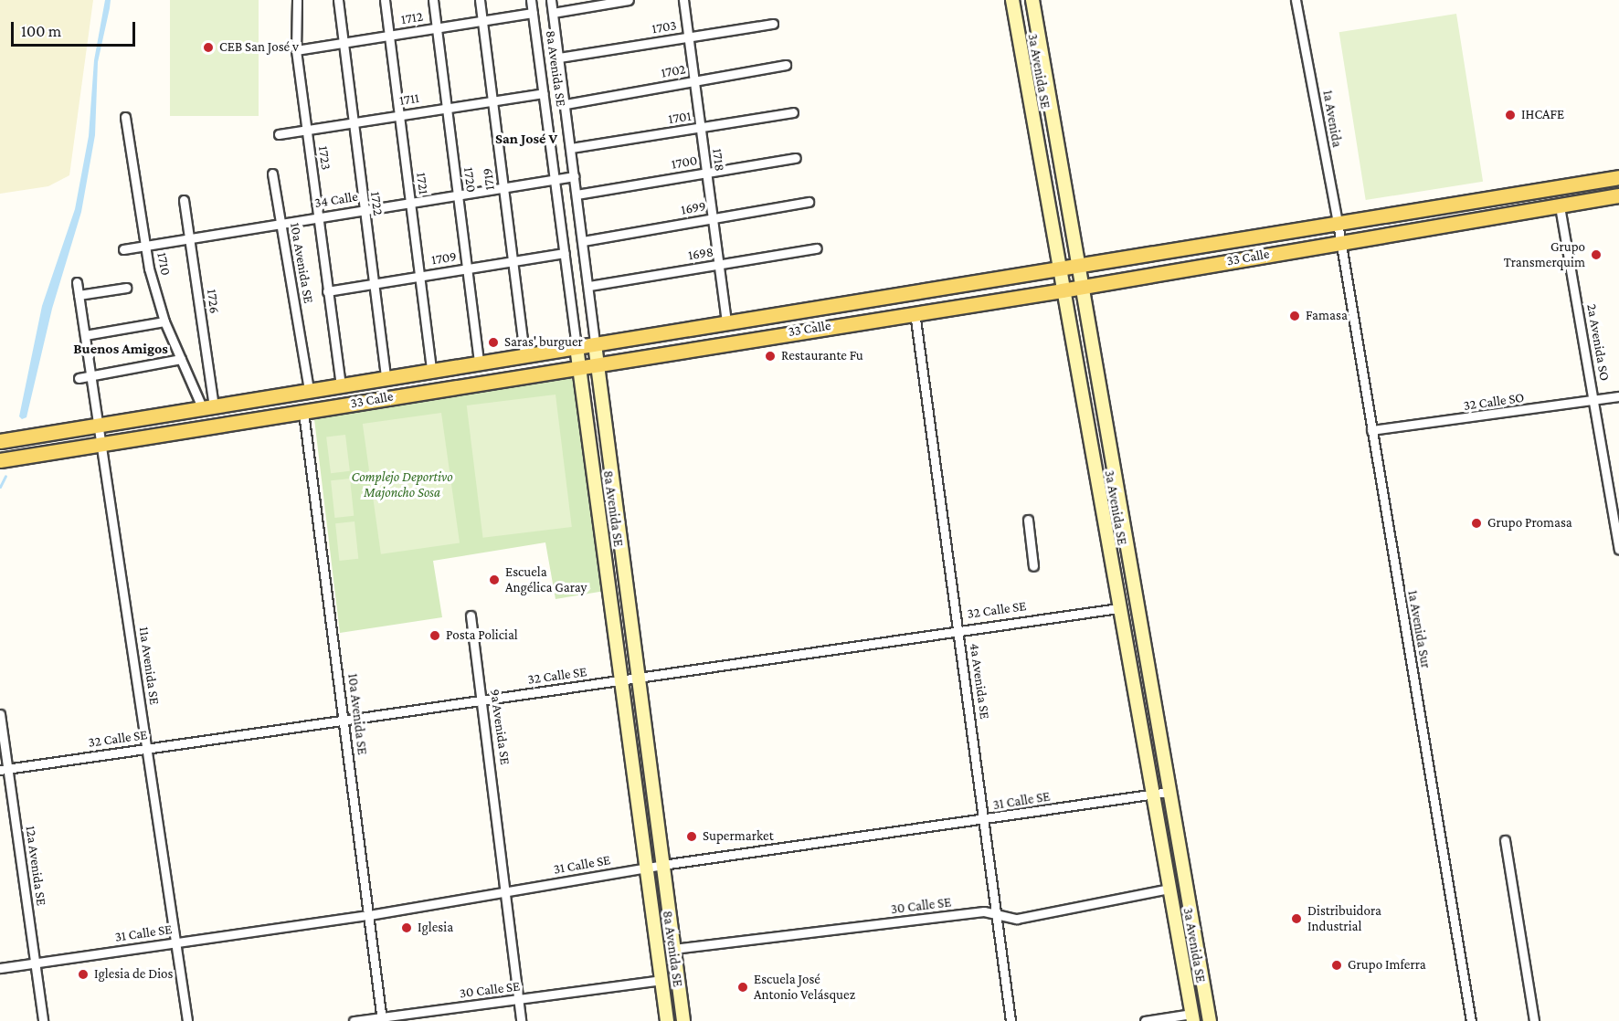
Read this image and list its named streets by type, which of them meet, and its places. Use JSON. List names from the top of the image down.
{
  "streets": {
    "main road": ["33 Calle"],
    "street": [
      "1712",
      "1703",
      "8a Avenida SE",
      "1702",
      "3a Avenida SE",
      "1711",
      "1701",
      "1a Avenida",
      "1723",
      "1718",
      "1700",
      "1719",
      "1720",
      "1721",
      "34 Calle",
      "1722",
      "1699",
      "1698",
      "1709",
      "10a Avenida SE",
      "1710",
      "1726",
      "2a Avenida SO",
      "32 Calle SO",
      "32 Calle SE",
      "1a Avenida Sur",
      "11a Avenida SE",
      "4a Avenida SE",
      "9a Avenida SE",
      "31 Calle SE",
      "12a Avenida SE",
      "30 Calle SE"
    ]
  },
  "crossings": [
    ["1712", "8a Avenida SE"],
    ["1712", "1723"],
    ["1712", "1719"],
    ["1712", "1720"],
    ["1712", "1721"],
    ["1712", "1722"],
    ["1703", "8a Avenida SE"],
    ["1703", "1718"],
    ["8a Avenida SE", "1702"],
    ["8a Avenida SE", "1711"],
    ["8a Avenida SE", "1701"],
    ["8a Avenida SE", "1700"],
    ["8a Avenida SE", "34 Calle"],
    ["8a Avenida SE", "1699"],
    ["8a Avenida SE", "1698"],
    ["8a Avenida SE", "33 Calle"],
    ["8a Avenida SE", "1709"],
    ["8a Avenida SE", "32 Calle SE"],
    ["8a Avenida SE", "31 Calle SE"],
    ["8a Avenida SE", "30 Calle SE"],
    ["1702", "1718"],
    ["3a Avenida SE", "33 Calle"],
    ["3a Avenida SE", "32 Calle SE"],
    ["3a Avenida SE", "31 Calle SE"],
    ["3a Avenida SE", "30 Calle SE"],
    ["1711", "1723"],
    ["1711", "1719"],
    ["1711", "1720"],
    ["1711", "1721"],
    ["1711", "1722"],
    ["1701", "1718"],
    ["1a Avenida", "33 Calle"],
    ["1a Avenida", "1a Avenida Sur"],
    ["1723", "34 Calle"],
    ["1723", "33 Calle"],
    ["1723", "1709"],
    ["1718", "1700"],
    ["1718", "1699"],
    ["1718", "1698"],
    ["1718", "33 Calle"],
    ["1719", "34 Calle"],
    ["1719", "33 Calle"],
    ["1719", "1709"],
    ["1720", "34 Calle"],
    ["1720", "33 Calle"],
    ["1720", "1709"],
    ["1721", "34 Calle"],
    ["1721", "33 Calle"],
    ["1721", "1709"],
    ["34 Calle", "1722"],
    ["34 Calle", "10a Avenida SE"],
    ["34 Calle", "1710"],
    ["34 Calle", "1726"],
    ["1722", "33 Calle"],
    ["1722", "1709"],
    ["33 Calle", "10a Avenida SE"],
    ["33 Calle", "1710"],
    ["33 Calle", "1726"],
    ["33 Calle", "2a Avenida SO"],
    ["33 Calle", "1a Avenida Sur"],
    ["33 Calle", "11a Avenida SE"],
    ["33 Calle", "4a Avenida SE"],
    ["10a Avenida SE", "32 Calle SE"],
    ["10a Avenida SE", "31 Calle SE"],
    ["10a Avenida SE", "30 Calle SE"],
    ["1710", "1726"],
    ["2a Avenida SO", "32 Calle SO"],
    ["32 Calle SO", "1a Avenida Sur"],
    ["32 Calle SE", "11a Avenida SE"],
    ["32 Calle SE", "4a Avenida SE"],
    ["32 Calle SE", "9a Avenida SE"],
    ["32 Calle SE", "12a Avenida SE"],
    ["11a Avenida SE", "31 Calle SE"],
    ["4a Avenida SE", "31 Calle SE"],
    ["4a Avenida SE", "30 Calle SE"],
    ["9a Avenida SE", "31 Calle SE"],
    ["31 Calle SE", "12a Avenida SE"]
  ],
  "districts": ["San José V", "Buenos Amigos"],
  "parks": ["Complejo Deportivo Majoncho Sosa"],
  "places": [
    "CEB San José v",
    "IHCAFE",
    "Grupo Transmerquim",
    "Famasa",
    "Saras' burguer",
    "Restaurante Fu",
    "Grupo Promasa",
    "Escuela Angélica Garay",
    "Posta Policial",
    "Supermarket",
    "Distribuidora Industrial",
    "Iglesia",
    "Grupo Imferra",
    "Iglesia de Dios",
    "Escuela José Antonio Velásquez"
  ],
  "scale_bar": "100 m"
}
